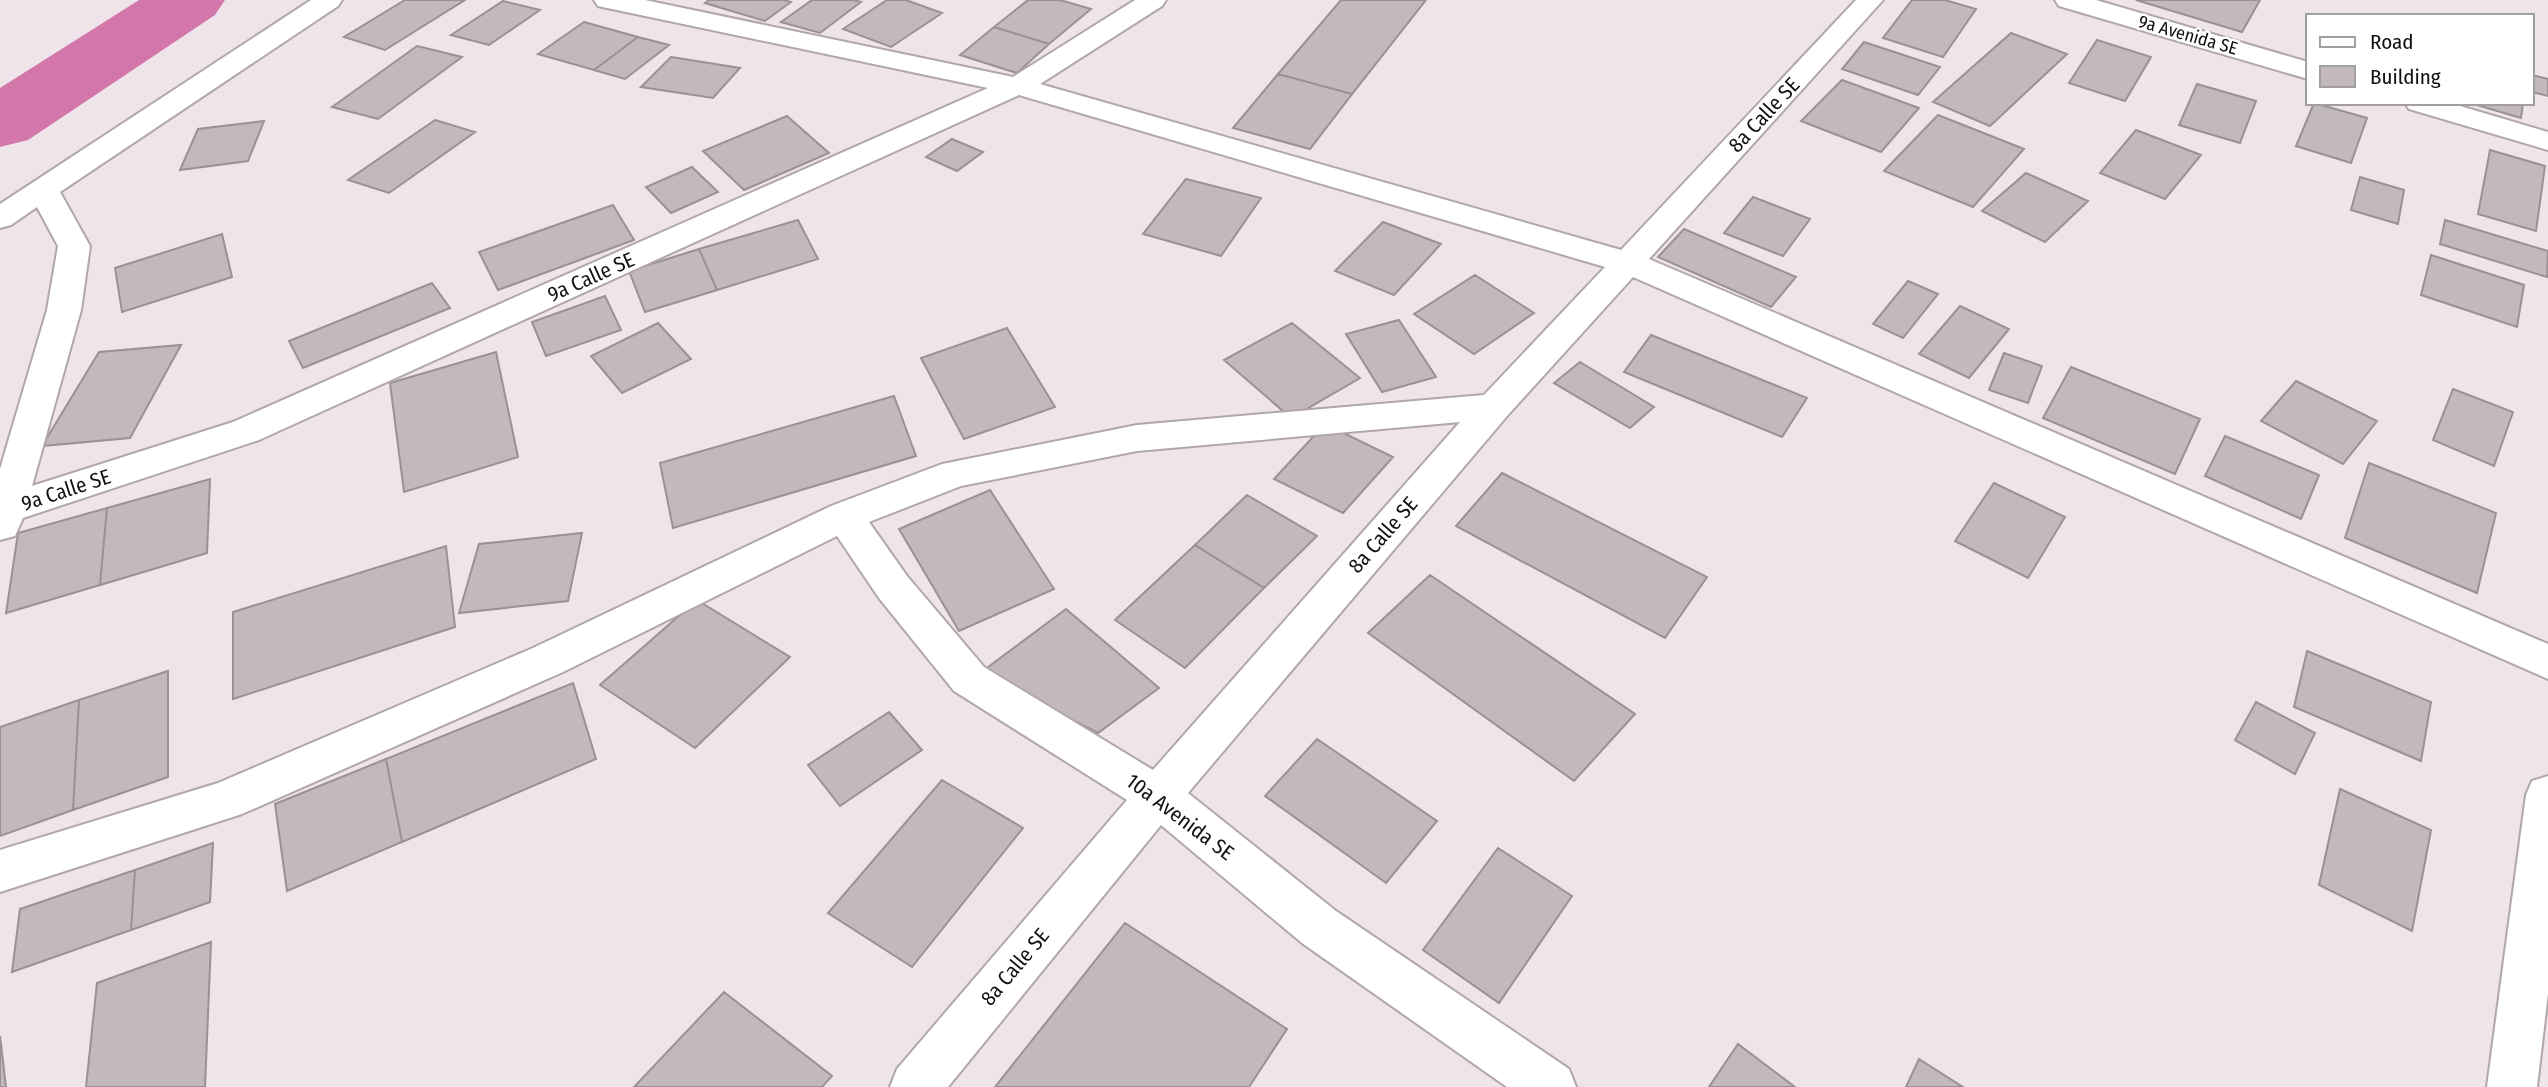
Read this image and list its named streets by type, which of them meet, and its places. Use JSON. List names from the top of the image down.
{
  "streets": {
    "street": [
      "9a Avenida SE",
      "8a Calle SE",
      "9a Calle SE",
      "10a Avenida SE"
    ]
  },
  "crossings": [
    ["8a Calle SE", "10a Avenida SE"]
  ],
  "legend": ["Road", "Building"]
}
